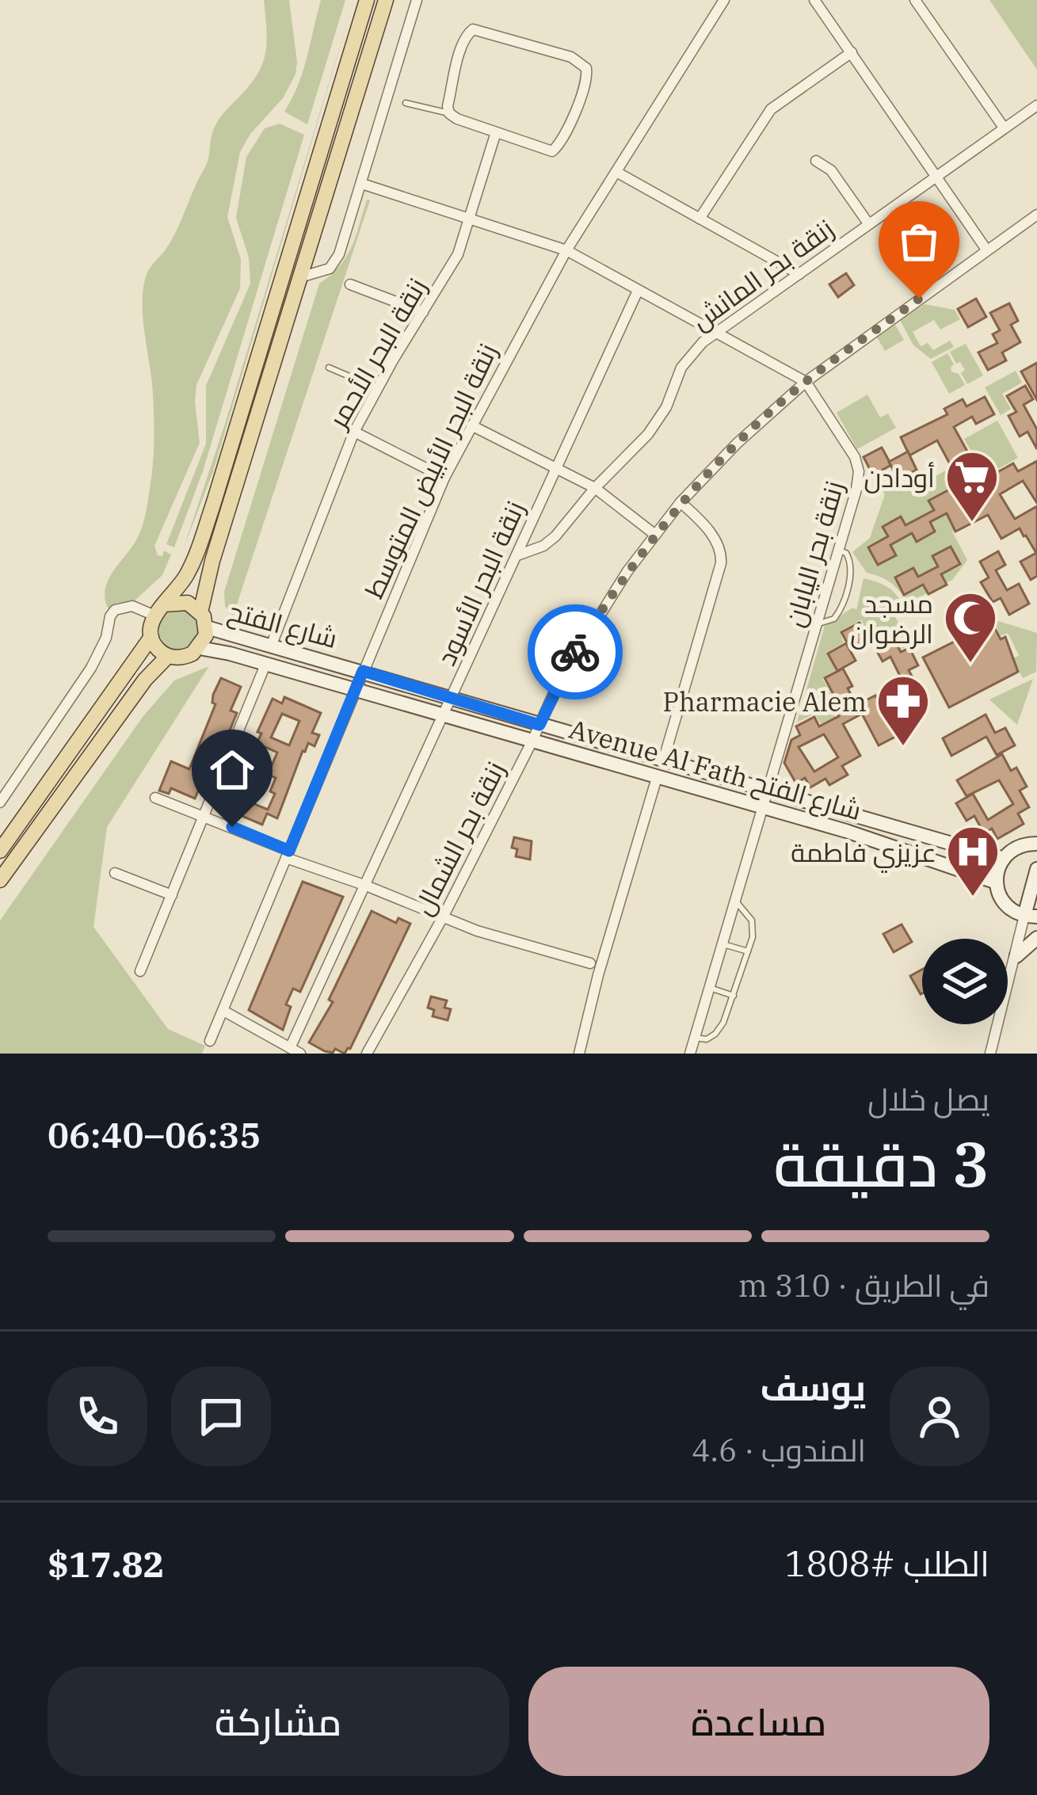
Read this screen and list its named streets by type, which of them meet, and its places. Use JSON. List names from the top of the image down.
{
  "streets": {
    "street": [
      "زنقة بحر المانش",
      "زنقة البحر الأحمر",
      "زنقة البحر الأبيض المتوسط",
      "زنقة بحر اليابان",
      "زنقة البحر الأسود",
      "شارع الفتح",
      "Avenue Al Fath شارع الفتح",
      "زنقة بحر الشمال"
    ]
  },
  "crossings": [
    ["زنقة بحر المانش", "زنقة بحر اليابان"],
    ["زنقة بحر المانش", "زنقة البحر الأسود"],
    ["زنقة البحر الأحمر", "زنقة بحر اليابان"],
    ["زنقة البحر الأحمر", "شارع الفتح"],
    ["زنقة البحر الأبيض المتوسط", "زنقة بحر اليابان"],
    ["زنقة البحر الأبيض المتوسط", "شارع الفتح"],
    ["زنقة البحر الأبيض المتوسط", "Avenue Al Fath شارع الفتح"],
    ["زنقة بحر اليابان", "زنقة البحر الأسود"],
    ["زنقة بحر اليابان", "شارع الفتح"],
    ["زنقة بحر اليابان", "Avenue Al Fath شارع الفتح"],
    ["زنقة بحر اليابان", "زنقة بحر الشمال"],
    ["زنقة البحر الأسود", "شارع الفتح"],
    ["زنقة البحر الأسود", "Avenue Al Fath شارع الفتح"],
    ["شارع الفتح", "Avenue Al Fath شارع الفتح"],
    ["شارع الفتح", "زنقة بحر الشمال"],
    ["Avenue Al Fath شارع الفتح", "زنقة بحر الشمال"]
  ],
  "places": {
    "supermarket": ["أودادن"],
    "mosque": ["مسجد الرضوان"],
    "pharmacy": ["Pharmacie Alem"],
    "hospital": ["عزيزي فاطمة"]
  },
  "page": {
    "heading": ["3 دقيقة", "يصل خلال", "06:35–06:40"],
    "panel": [
      "يوسف",
      "المندوب · 4.6",
      "الطلب #1808",
      "$17.82"
    ],
    "bar": "في الطريق · 310 m",
    "buttons": ["مساعدة", "مشاركة"]
  }
}
